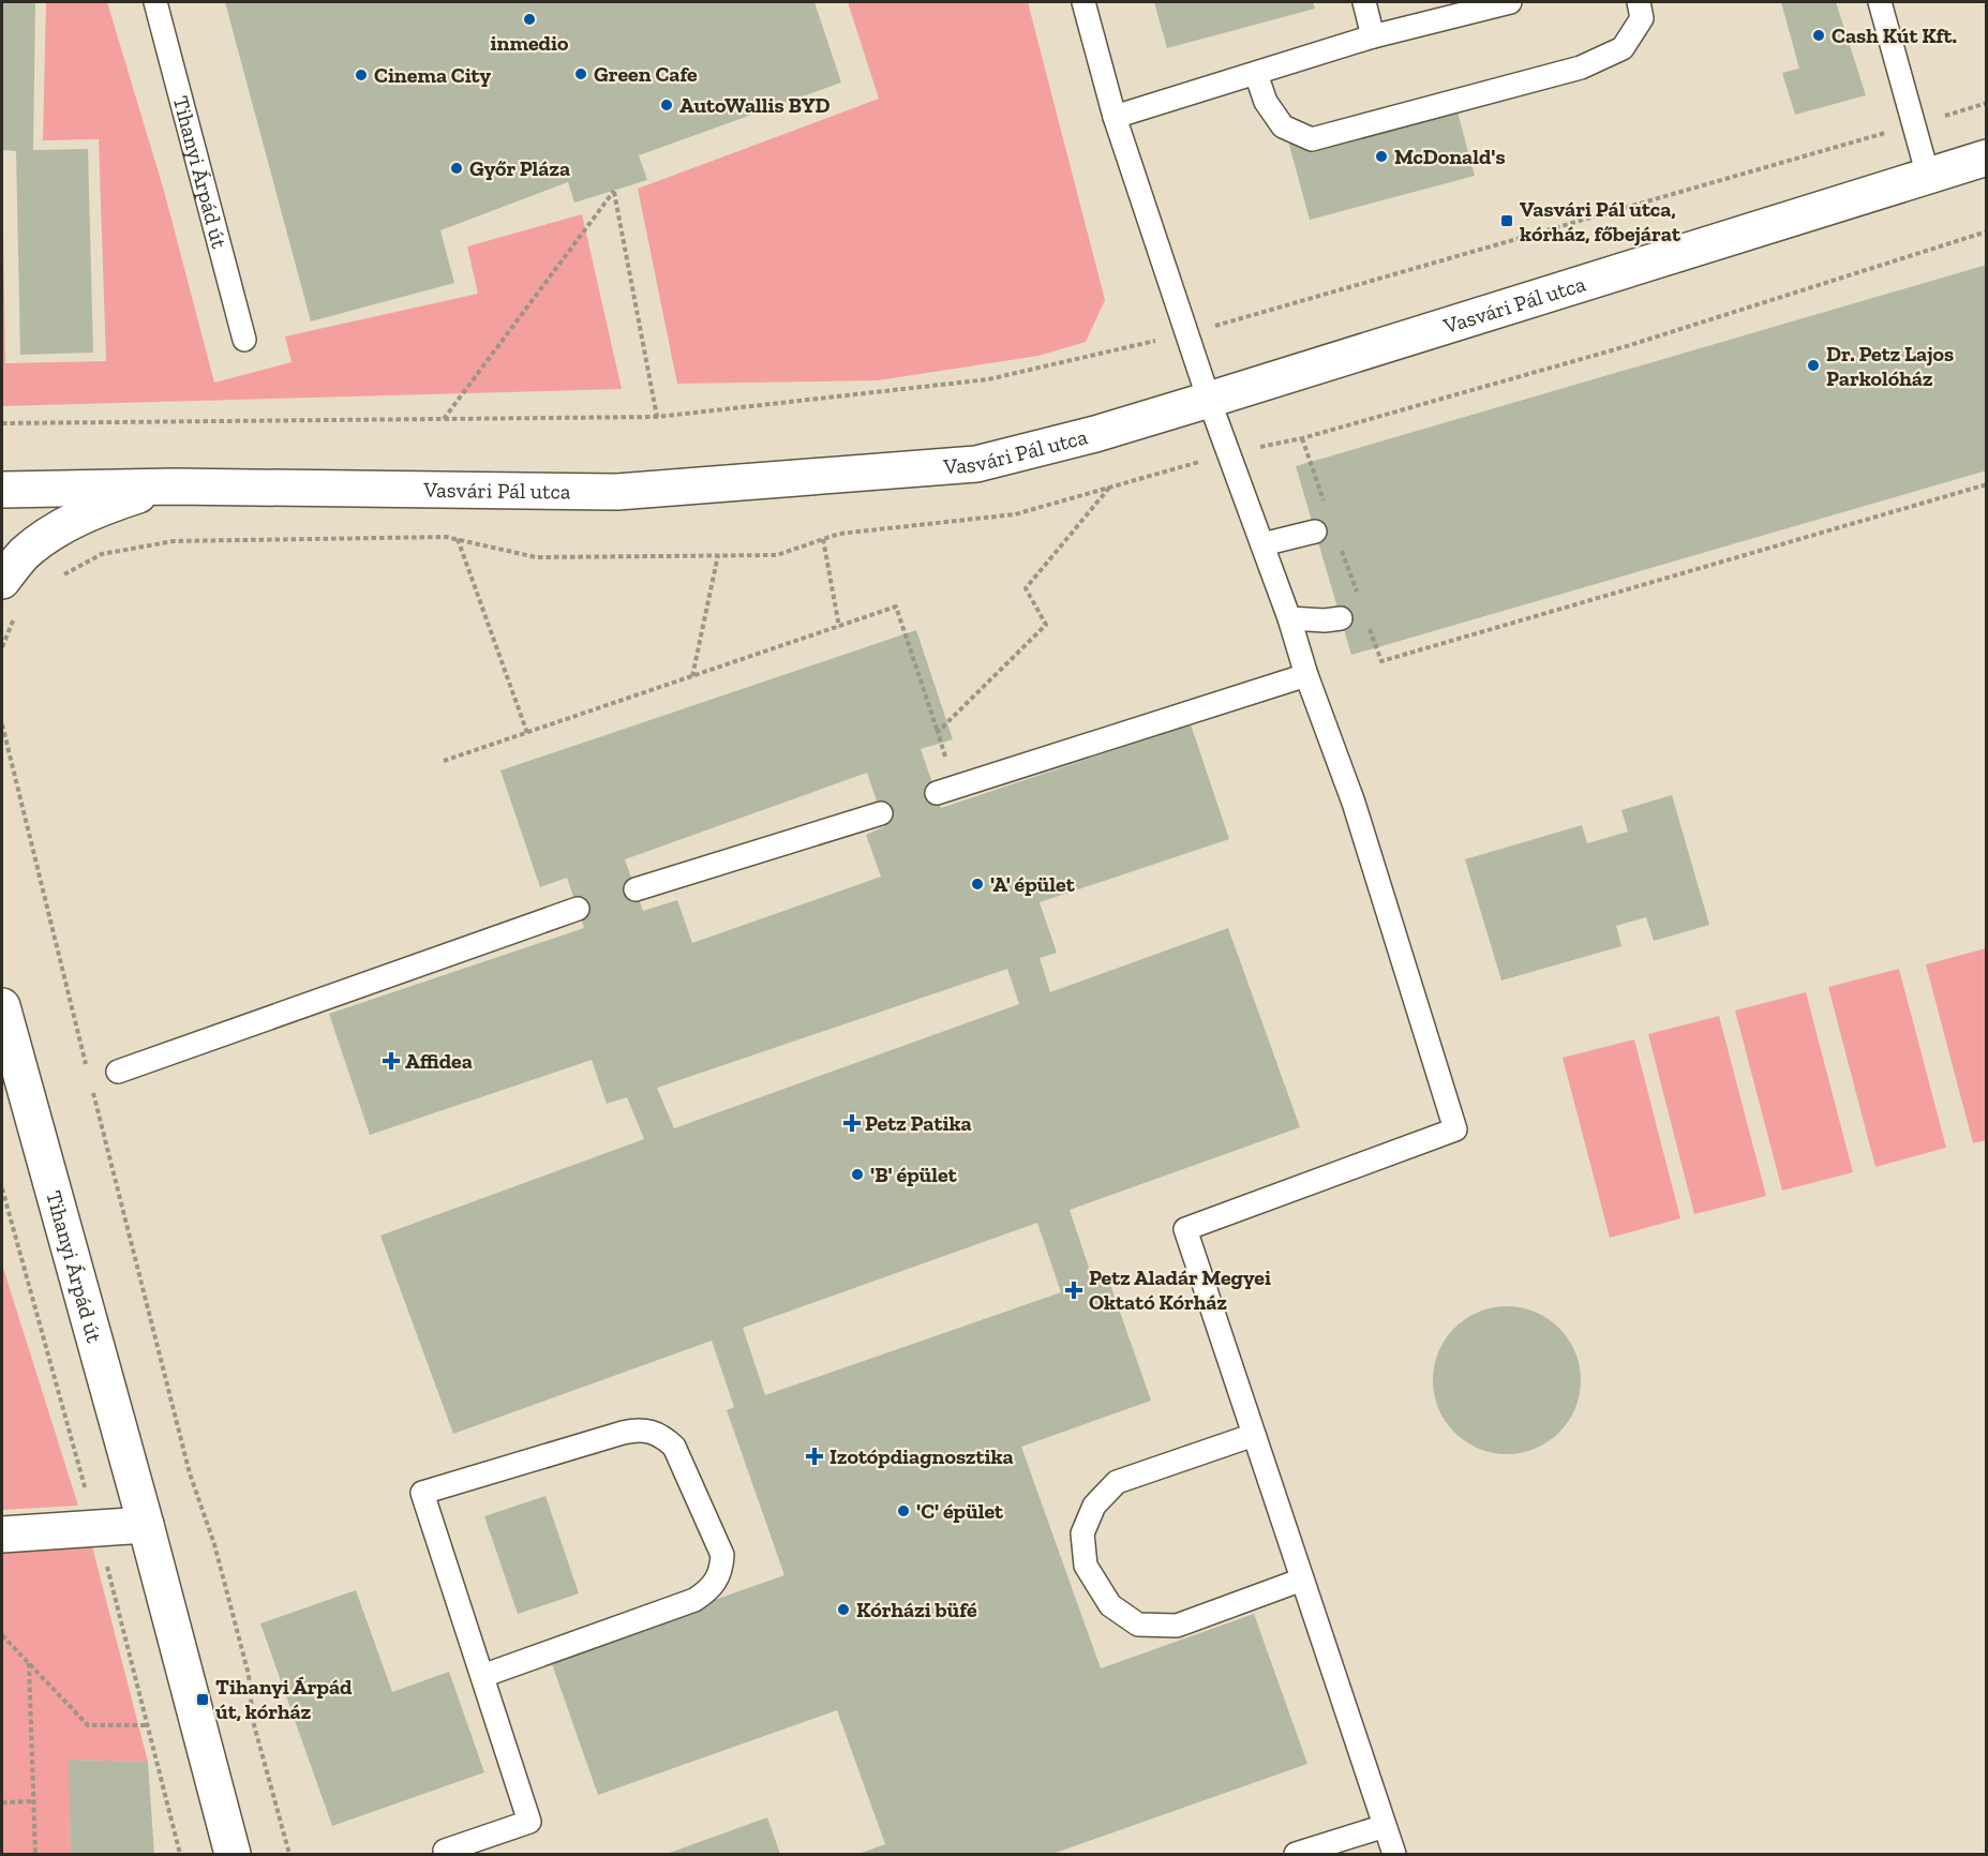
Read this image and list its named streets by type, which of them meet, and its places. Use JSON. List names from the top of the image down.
{
  "streets": {
    "street": ["Tihanyi Árpád út", "Vasvári Pál utca"]
  },
  "places": {
    "other": [
      "inmedio",
      "Cash Kút Kft.",
      "Green Cafe",
      "Cinema City",
      "AutoWallis BYD",
      "McDonald's",
      "Győr Pláza",
      "Dr. Petz Lajos Parkolóház",
      "'A' épület",
      "'B' épület",
      "'C' épület",
      "Kórházi büfé"
    ],
    "transit": ["Vasvári Pál utca, kórház, főbejárat", "Tihanyi Árpád út, kórház"],
    "health": [
      "Affidea",
      "Petz Patika",
      "Petz Aladár Megyei Oktató Kórház",
      "Izotópdiagnosztika"
    ]
  }
}
